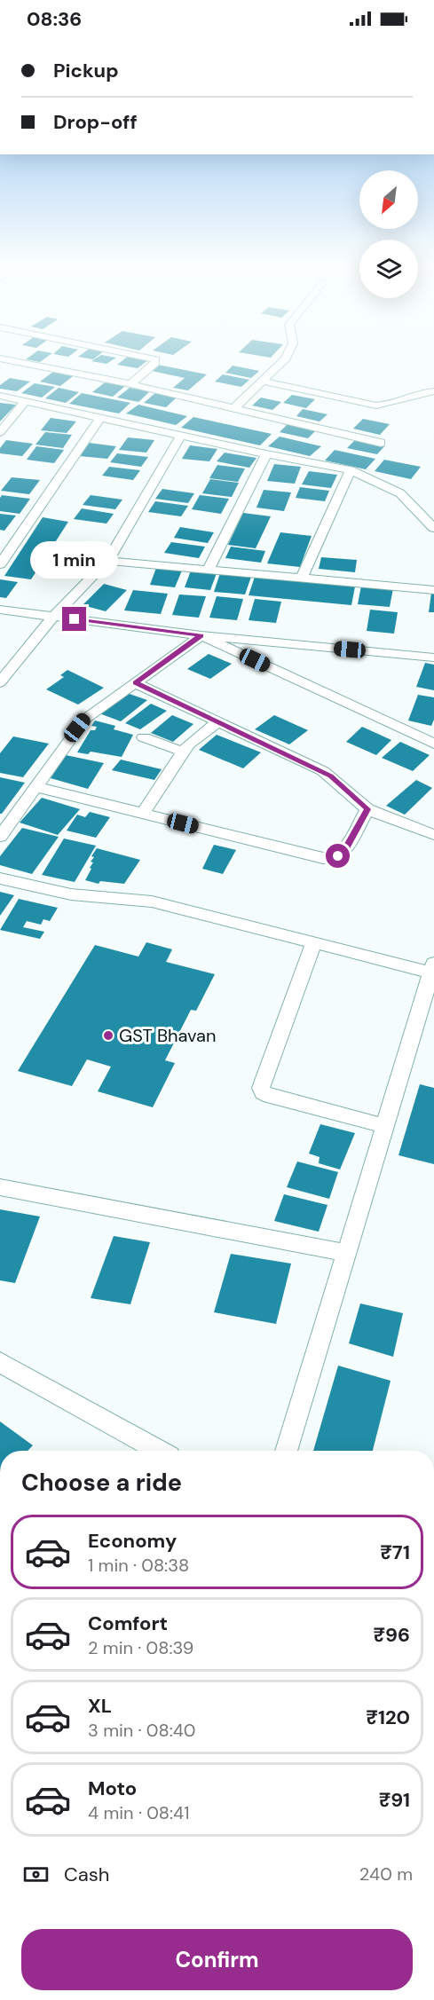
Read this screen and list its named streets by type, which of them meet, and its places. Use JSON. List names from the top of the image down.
{
  "places": ["GST Bhavan"],
  "north": "bottom left",
  "page": {
    "status": "08:36",
    "banner": ["Pickup", "Drop-off"],
    "bubble": "1 min",
    "heading": "Choose a ride",
    "list": [
      {
        "name": "Economy",
        "note": "1 min · 08:38",
        "value": "₹71"
      },
      {
        "name": "Comfort",
        "note": "2 min · 08:39",
        "value": "₹96"
      },
      {
        "name": "XL",
        "note": "3 min · 08:40",
        "value": "₹120"
      },
      {
        "name": "Moto",
        "note": "4 min · 08:41",
        "value": "₹91"
      }
    ],
    "pay": ["Cash", "240 m"],
    "buttons": "Confirm"
  }
}
